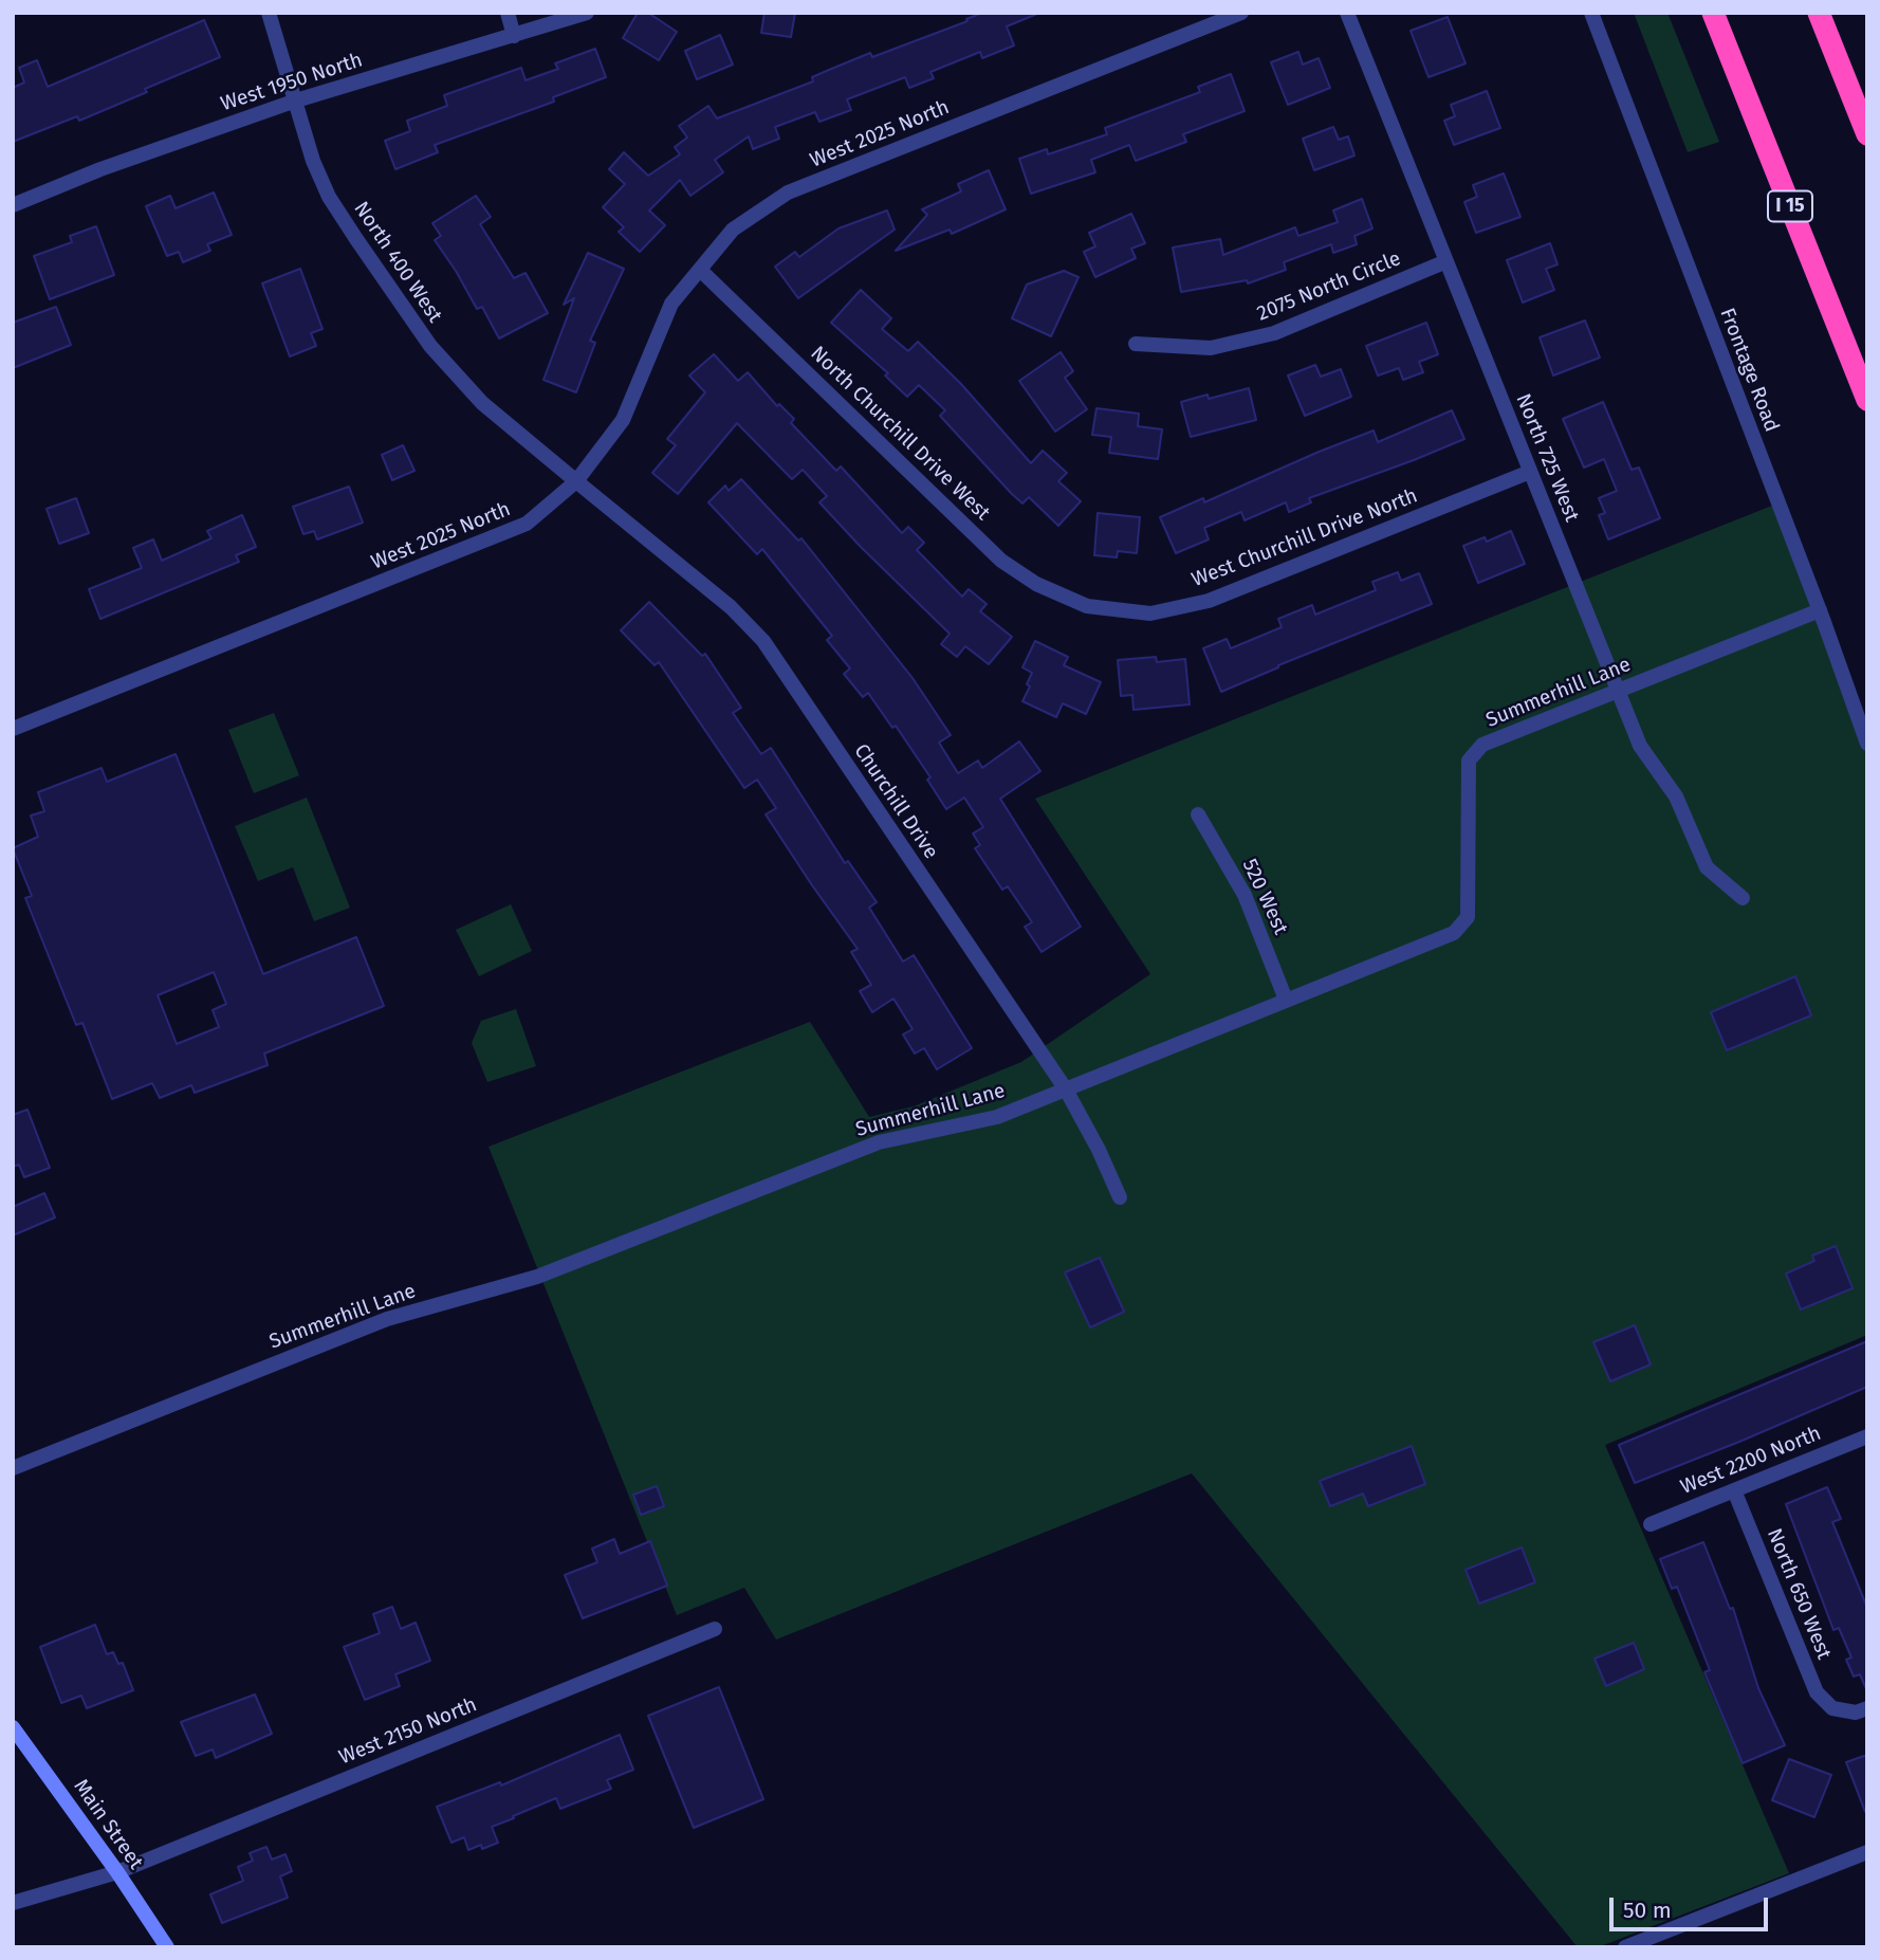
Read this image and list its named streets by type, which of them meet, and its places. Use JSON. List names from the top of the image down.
{
  "streets": {
    "highway": ["I 15"],
    "main road": ["Main Street"],
    "street": [
      "West 1950 North",
      "West 2025 North",
      "North 400 West",
      "2075 North Circle",
      "Frontage Road",
      "North Churchill Drive West",
      "North 725 West",
      "West Churchill Drive North",
      "Summerhill Lane",
      "Churchill Drive",
      "520 West",
      "West 2200 North",
      "North 650 West",
      "West 2150 North"
    ]
  },
  "crossings": [
    ["West 1950 North", "North 400 West"],
    ["West 2025 North", "North 400 West"],
    ["West 2025 North", "North Churchill Drive West"],
    ["West 2025 North", "Churchill Drive"],
    ["North 400 West", "Churchill Drive"],
    ["2075 North Circle", "North 725 West"],
    ["Frontage Road", "Summerhill Lane"],
    ["North Churchill Drive West", "West Churchill Drive North"],
    ["North 725 West", "West Churchill Drive North"],
    ["North 725 West", "Summerhill Lane"],
    ["Summerhill Lane", "Churchill Drive"],
    ["Summerhill Lane", "520 West"],
    ["West 2200 North", "North 650 West"],
    ["West 2150 North", "Main Street"]
  ],
  "scale_bar": "50 m"
}
